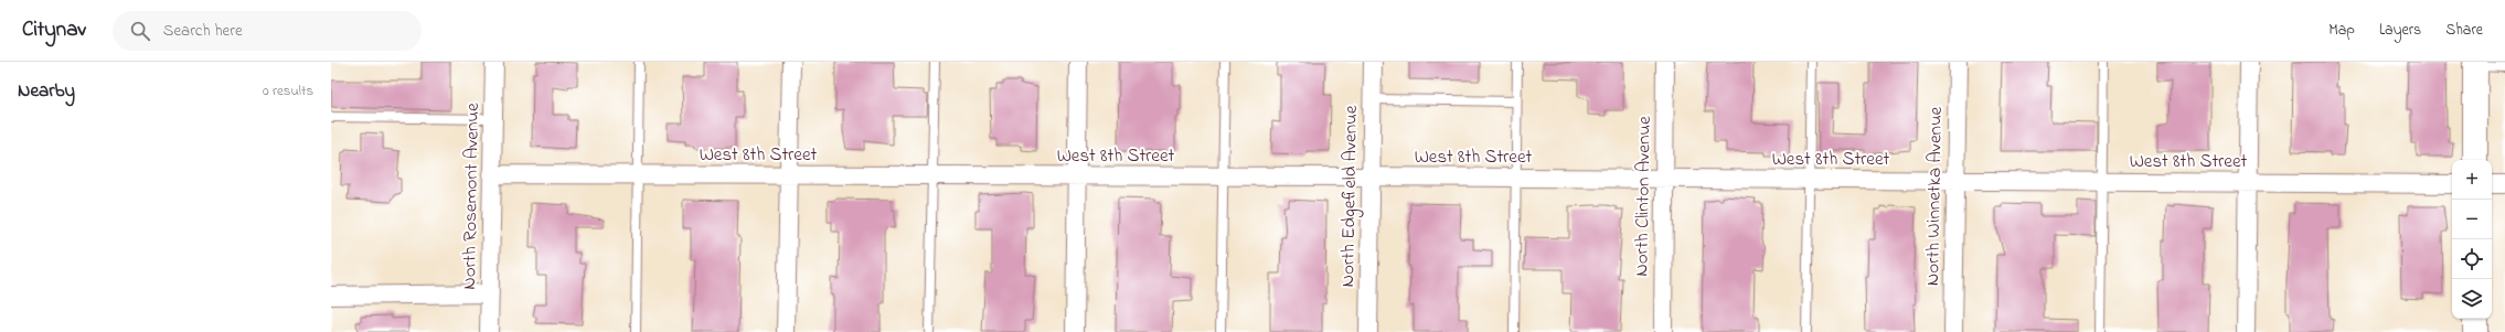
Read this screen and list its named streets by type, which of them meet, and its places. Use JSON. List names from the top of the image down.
{
  "streets": {
    "street": [
      "West 8th Street",
      "North Rosemont Avenue",
      "North Edgefield Avenue",
      "North Clinton Avenue",
      "North Winnetka Avenue"
    ]
  },
  "crossings": [
    ["West 8th Street", "North Rosemont Avenue"],
    ["West 8th Street", "North Edgefield Avenue"],
    ["West 8th Street", "North Clinton Avenue"],
    ["West 8th Street", "North Winnetka Avenue"]
  ],
  "page": {
    "header": "Citynav",
    "search": "Search here",
    "nav": ["Map", "Layers", "Share"],
    "heading": ["Nearby", "0 results"],
    "map_buttons": ["+", "−"]
  }
}
